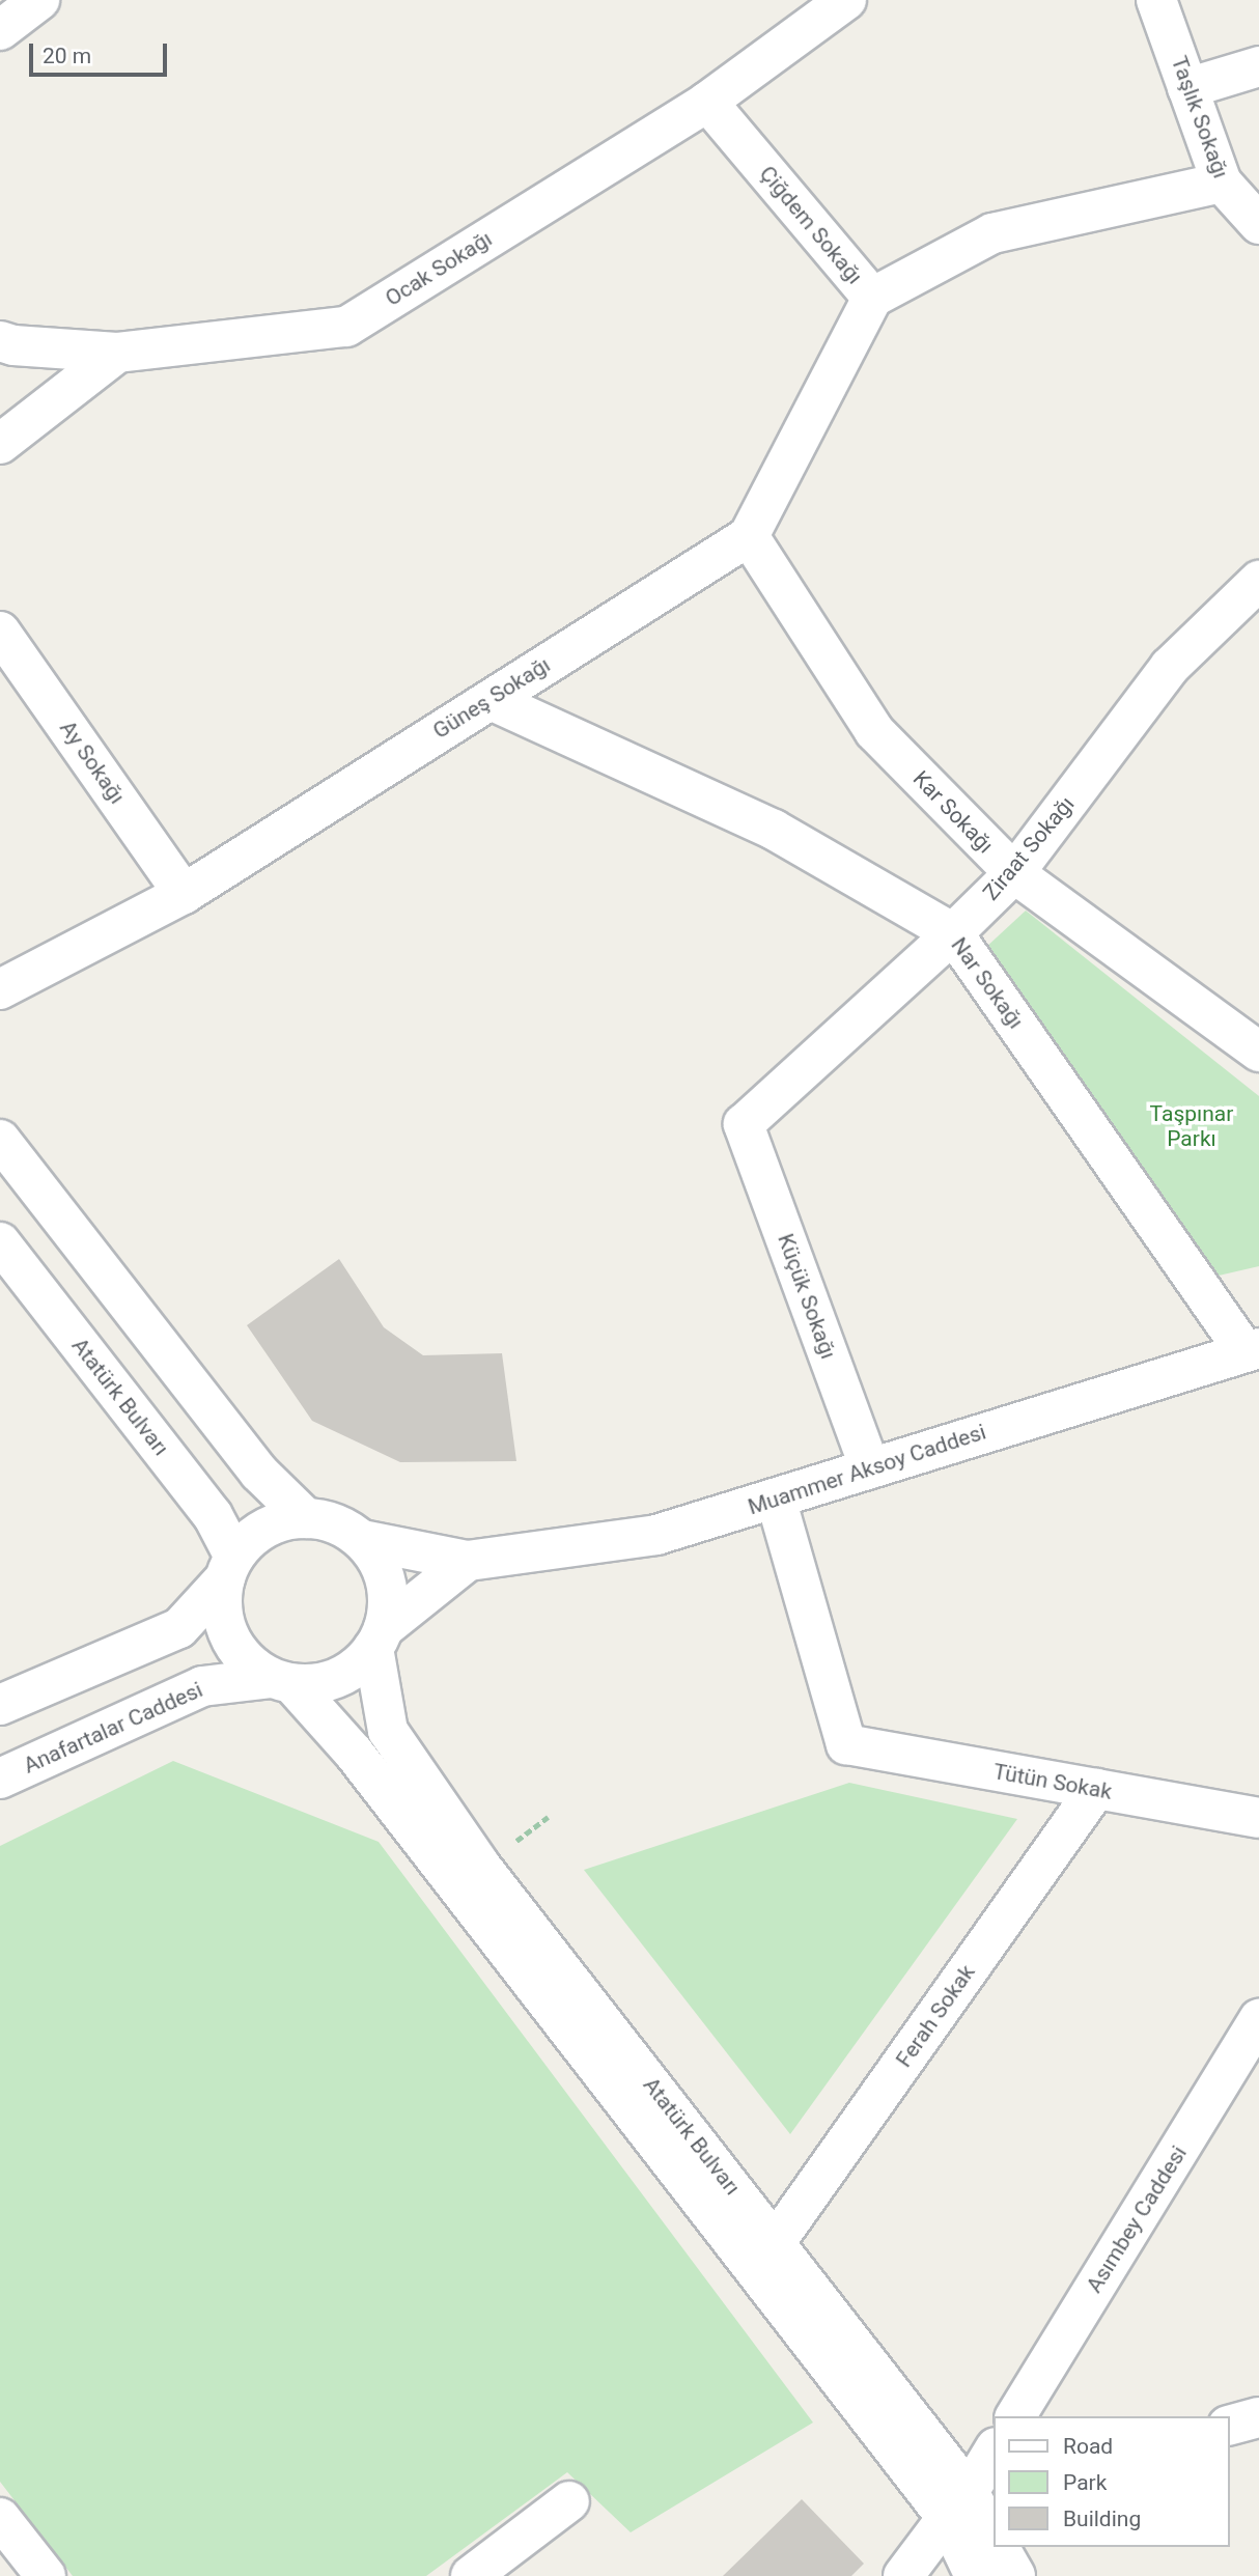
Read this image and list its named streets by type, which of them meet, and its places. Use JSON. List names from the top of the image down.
{
  "streets": {
    "street": [
      "Taşlık Sokağı",
      "Çiğdem Sokağı",
      "Ocak Sokağı",
      "Güneş Sokağı",
      "Ay Sokağı",
      "Kar Sokağı",
      "Ziraat Sokağı",
      "Nar Sokağı",
      "Küçük Sokağı",
      "Atatürk Bulvarı",
      "Muammer Aksoy Caddesi",
      "Anafartalar Caddesi",
      "Tütün Sokak",
      "Ferah Sokak",
      "Asımbey Caddesi"
    ]
  },
  "crossings": [
    ["Taşlık Sokağı", "Çiğdem Sokağı"],
    ["Çiğdem Sokağı", "Ocak Sokağı"],
    ["Güneş Sokağı", "Ay Sokağı"],
    ["Güneş Sokağı", "Kar Sokağı"],
    ["Güneş Sokağı", "Nar Sokağı"],
    ["Kar Sokağı", "Ziraat Sokağı"],
    ["Ziraat Sokağı", "Nar Sokağı"],
    ["Ziraat Sokağı", "Küçük Sokağı"],
    ["Nar Sokağı", "Muammer Aksoy Caddesi"],
    ["Küçük Sokağı", "Muammer Aksoy Caddesi"],
    ["Atatürk Bulvarı", "Anafartalar Caddesi"],
    ["Atatürk Bulvarı", "Ferah Sokak"],
    ["Muammer Aksoy Caddesi", "Tütün Sokak"],
    ["Tütün Sokak", "Ferah Sokak"]
  ],
  "parks": ["Taşpınar Parkı"],
  "legend": ["Road", "Park", "Building"],
  "scale_bar": "20 m"
}
